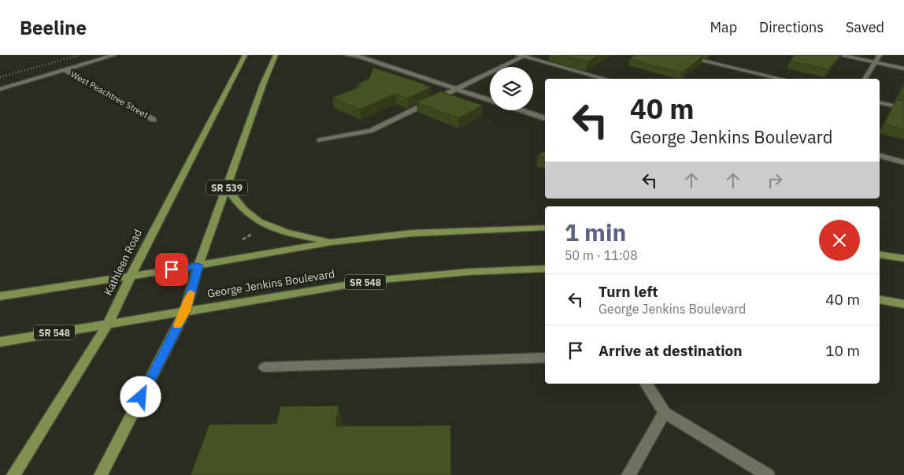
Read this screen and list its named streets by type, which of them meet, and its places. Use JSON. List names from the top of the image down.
{
  "streets": {
    "main road": [
      "SR 539",
      "Kathleen Road",
      "SR 548",
      "George Jenkins Boulevard"
    ],
    "street": ["West Peachtree Street"]
  },
  "crossings": [
    ["SR 539", "George Jenkins Boulevard"],
    ["Kathleen Road", "George Jenkins Boulevard"]
  ],
  "page": {
    "header": "Beeline",
    "nav": ["Map", "Directions", "Saved"],
    "turn": ["40 m", "George Jenkins Boulevard"],
    "heading": ["1 min", "50 m · 11:08"],
    "list": [
      {
        "name": "Turn left",
        "note": "George Jenkins Boulevard",
        "value": "40 m"
      },
      {
        "name": "Arrive at destination",
        "value": "10 m"
      }
    ]
  }
}
